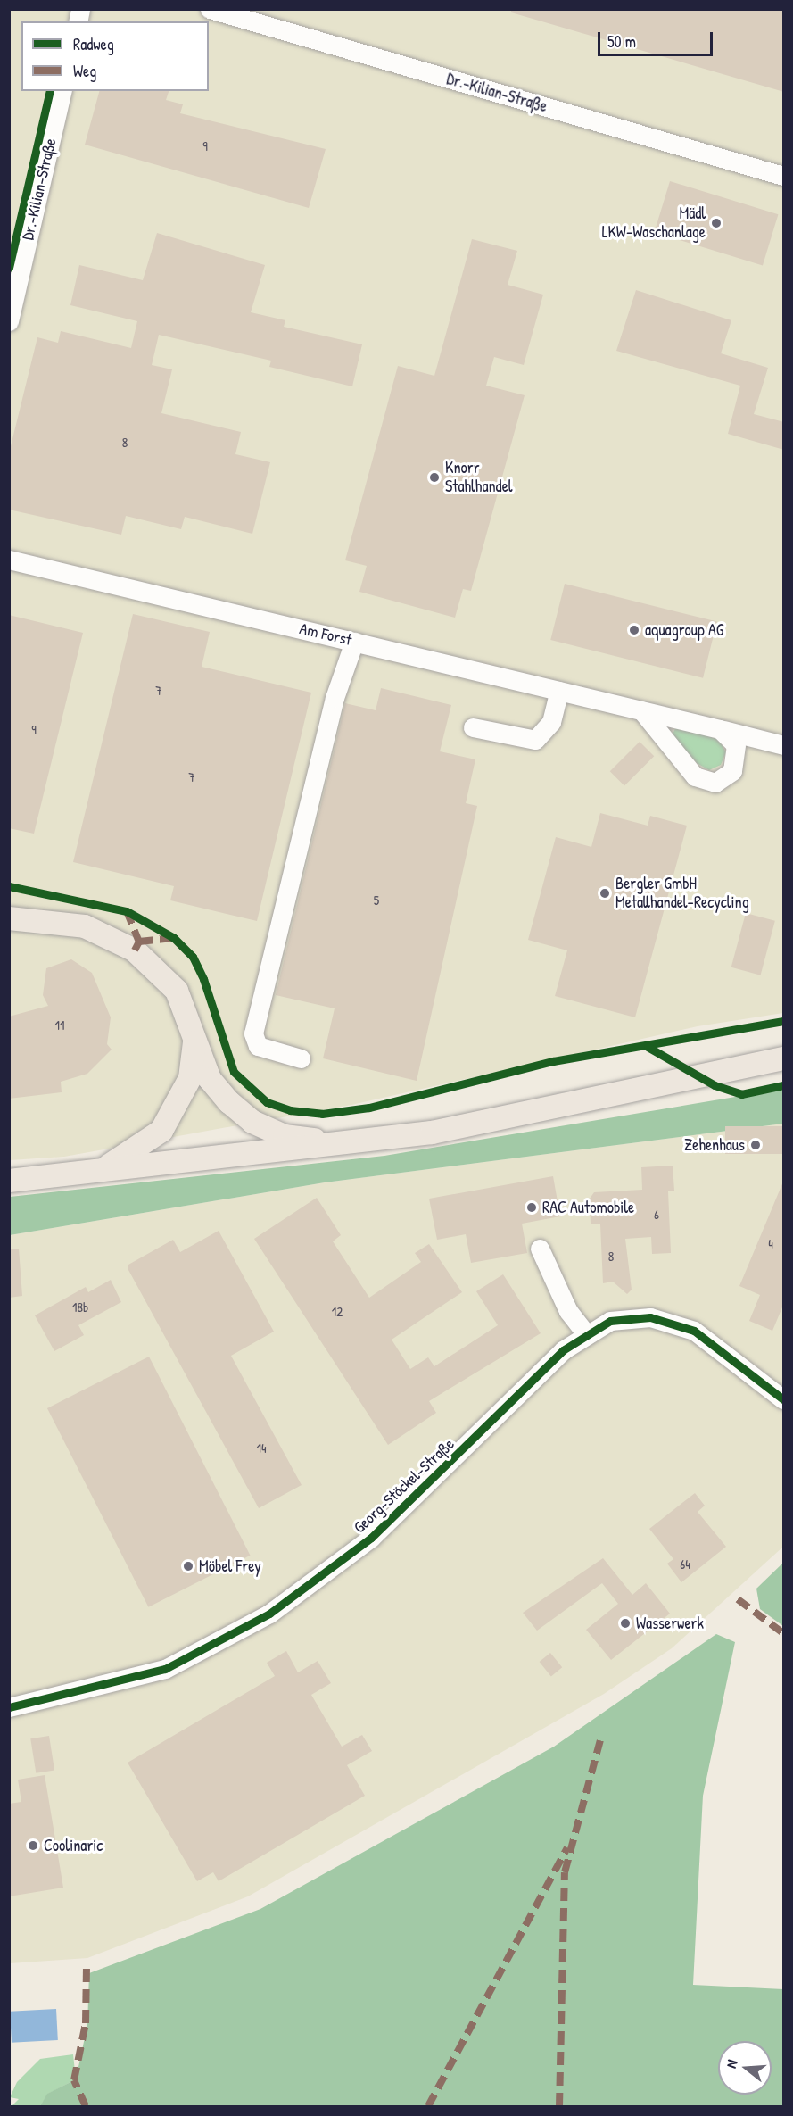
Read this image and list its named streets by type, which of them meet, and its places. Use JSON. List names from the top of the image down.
{
  "streets": {
    "street": ["Dr.-Kilian-Straße", "Am Forst", "Georg-Stöckel-Straße"]
  },
  "places": [
    "Mädl LKW-Waschanlage",
    "Knorr Stahlhandel",
    "aquagroup AG",
    "Bergler GmbH Metallhandel-Recycling",
    "Zehenhaus",
    "RAC Automobile",
    "Möbel Frey",
    "Wasserwerk",
    "Coolinaric"
  ],
  "house_numbers": [
    "9",
    "8",
    "7",
    "9",
    "7",
    "5",
    "11",
    "6",
    "4",
    "8",
    "18b",
    "12",
    "14",
    "64"
  ],
  "legend": ["Radweg", "Weg"],
  "scale_bar": "50 m",
  "north": "left"
}
